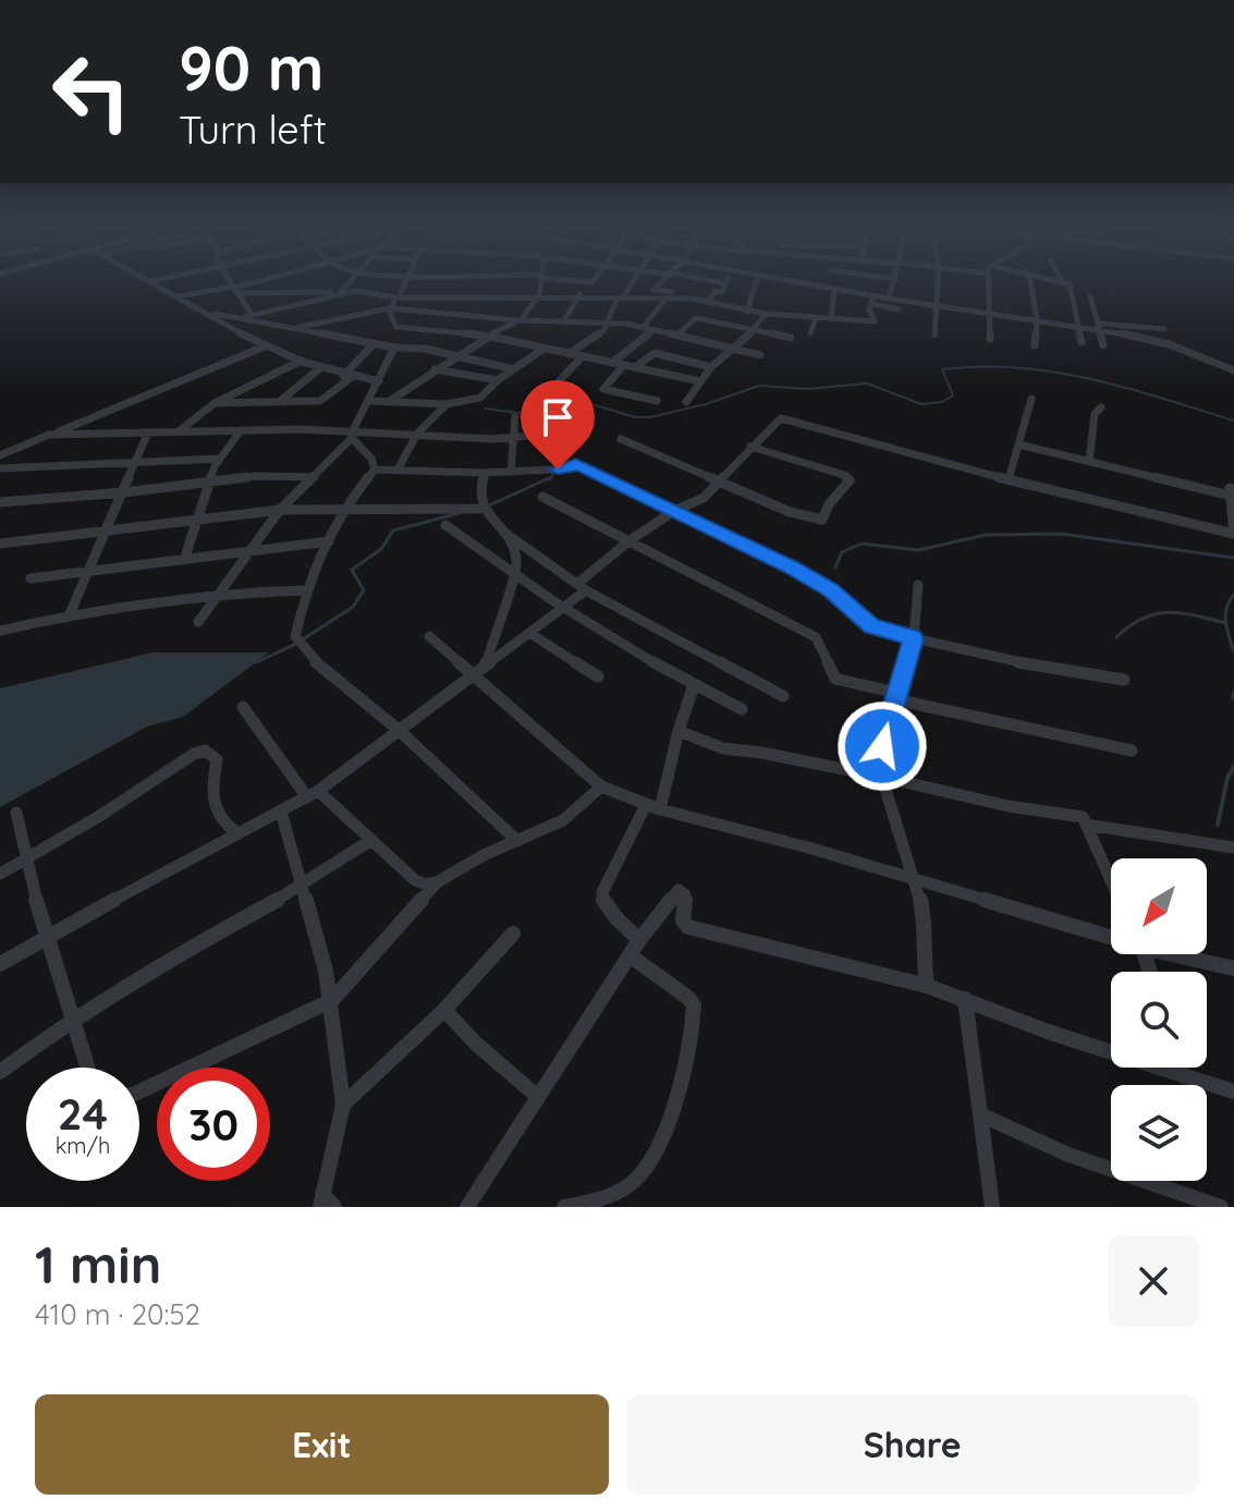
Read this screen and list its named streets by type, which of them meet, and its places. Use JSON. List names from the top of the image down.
{
  "north": "bottom left",
  "page": {
    "turn": ["90 m", "Turn left"],
    "speed": "24 km/h",
    "limit": "30",
    "heading": ["1 min", "410 m · 20:52"],
    "buttons": ["Exit", "Share"]
  }
}
